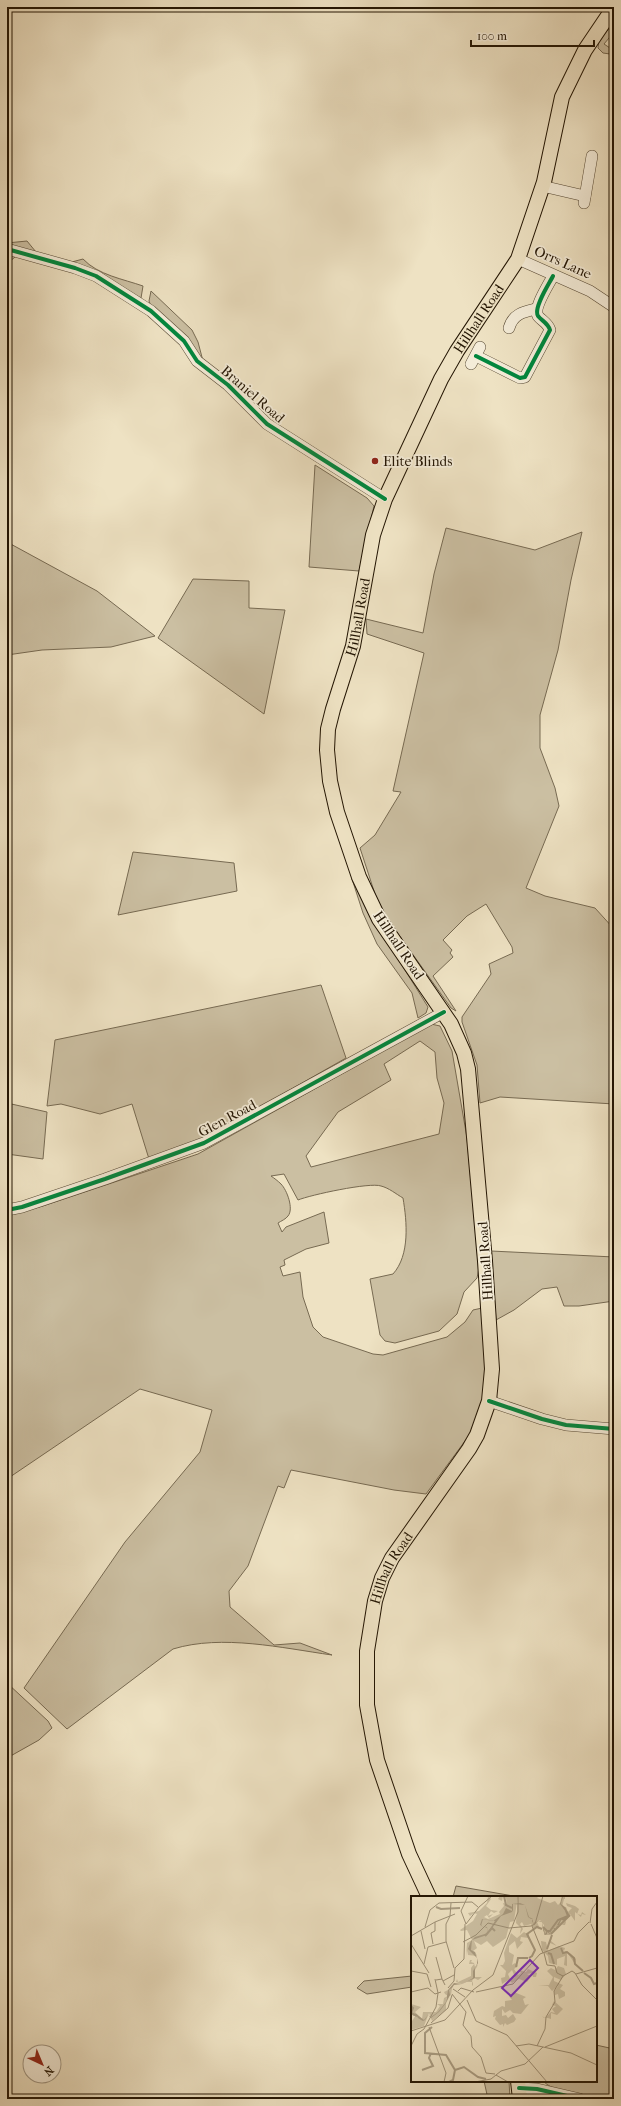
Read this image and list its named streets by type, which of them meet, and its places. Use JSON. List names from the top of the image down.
{
  "streets": {
    "main road": ["Hillhall Road"],
    "street": ["Orrs Lane", "Braniel Road", "Glen Road"]
  },
  "crossings": [
    ["Orrs Lane", "Hillhall Road"],
    ["Hillhall Road", "Braniel Road"],
    ["Hillhall Road", "Glen Road"]
  ],
  "places": ["Elite Blinds"],
  "scale_bar": "100 m",
  "north": "bottom right"
}
